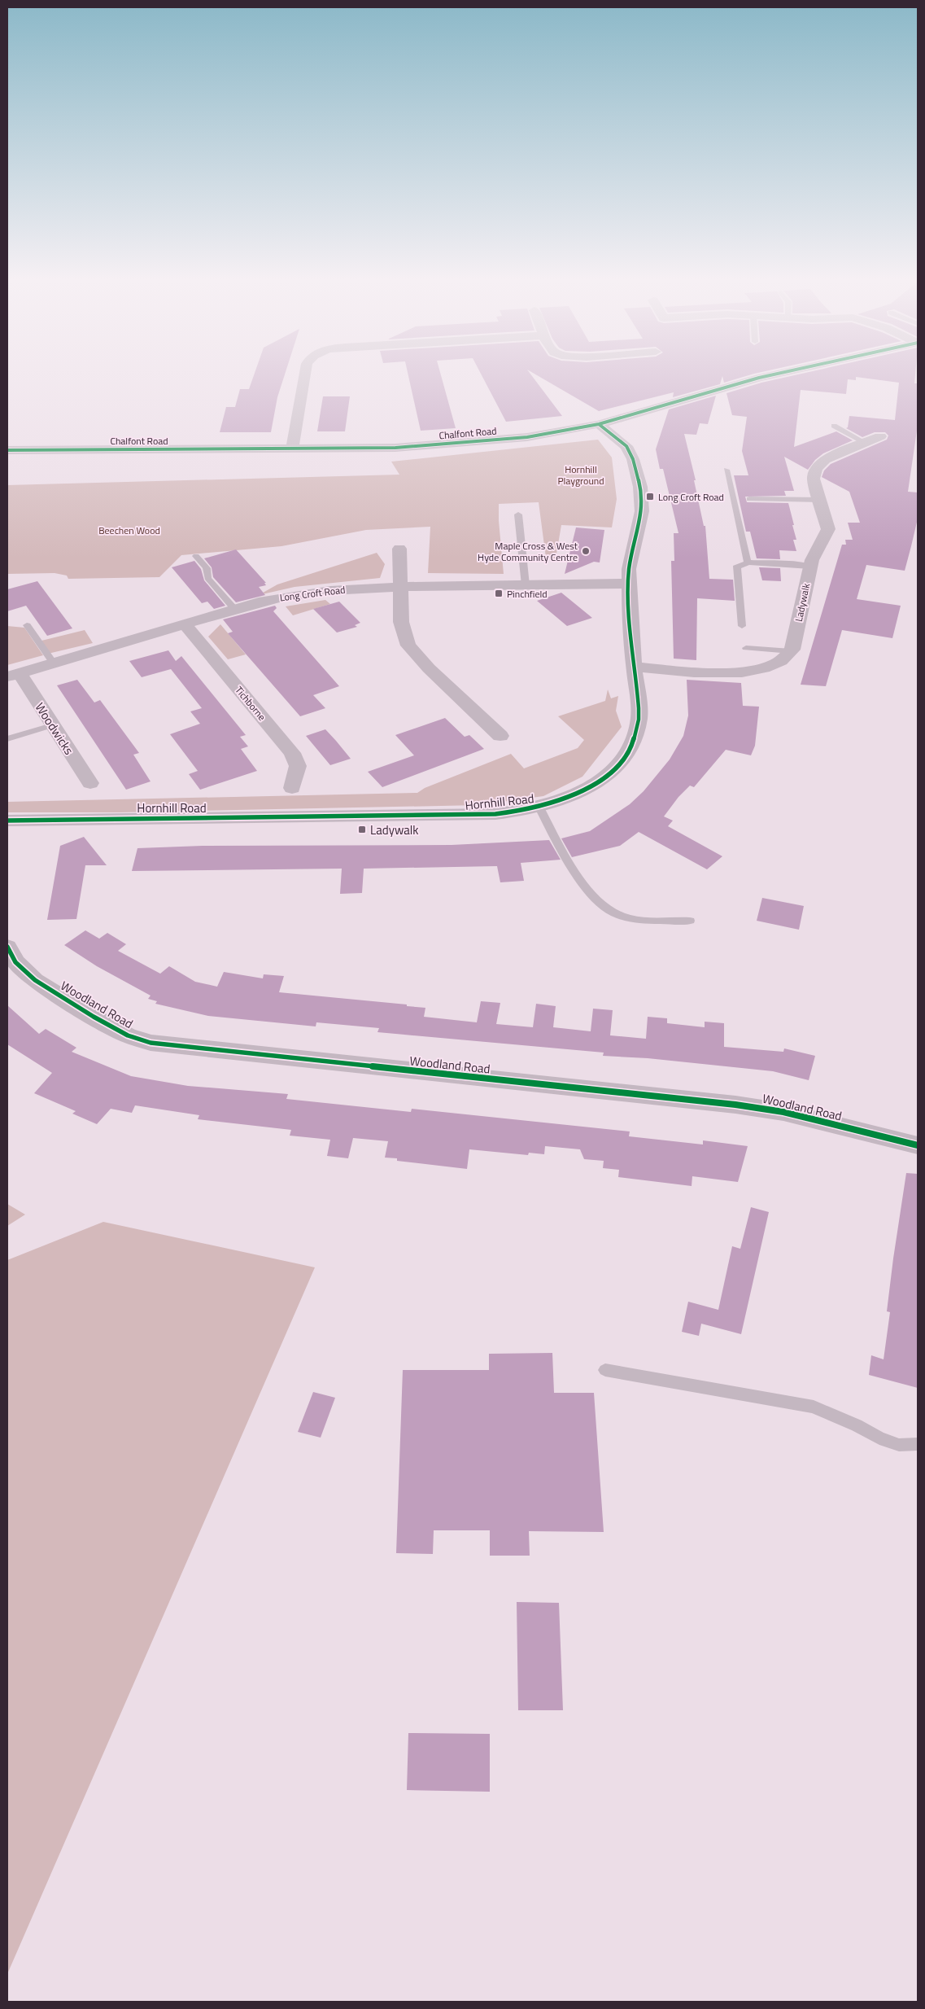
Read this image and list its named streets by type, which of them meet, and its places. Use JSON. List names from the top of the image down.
{
  "streets": {
    "street": [
      "Chalfont Road",
      "Long Croft Road",
      "Ladywalk",
      "Tichborne",
      "Woodwicks",
      "Hornhill Road",
      "Woodland Road"
    ]
  },
  "crossings": [
    ["Chalfont Road", "Hornhill Road"],
    ["Long Croft Road", "Tichborne"],
    ["Long Croft Road", "Woodwicks"],
    ["Long Croft Road", "Hornhill Road"]
  ],
  "parks": ["Hornhill Playground", "Beechen Wood"],
  "places": {
    "transit": ["Long Croft Road", "Pinchfield", "Ladywalk"],
    "other": ["Maple Cross & West Hyde Community Centre"]
  }
}
